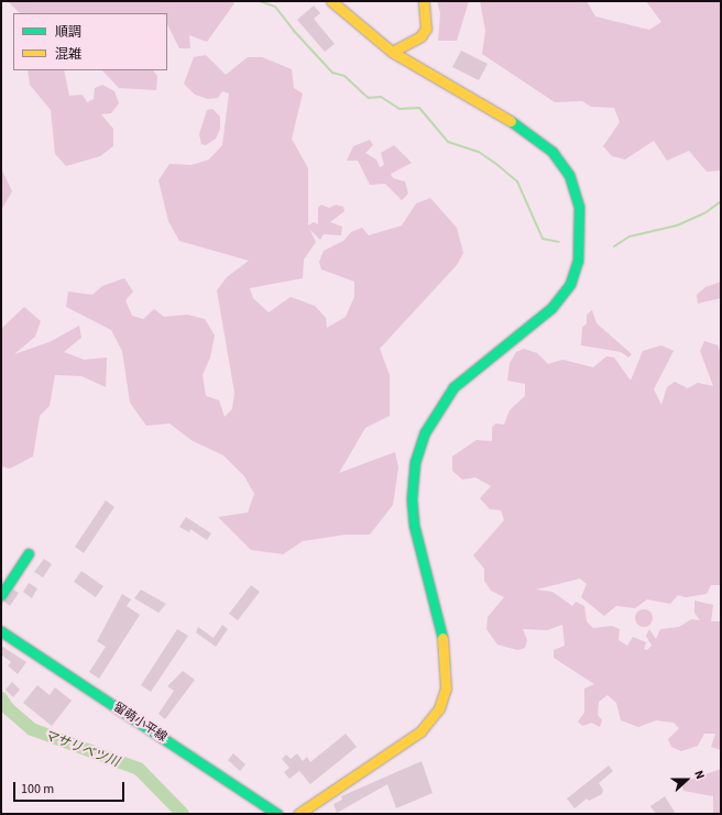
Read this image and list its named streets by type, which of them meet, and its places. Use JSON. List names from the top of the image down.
{
  "streets": {
    "street": ["留萌小平線"]
  },
  "water": ["マサリベツ川"],
  "legend": ["順調", "混雑"],
  "scale_bar": "100 m",
  "north": "right"
}
